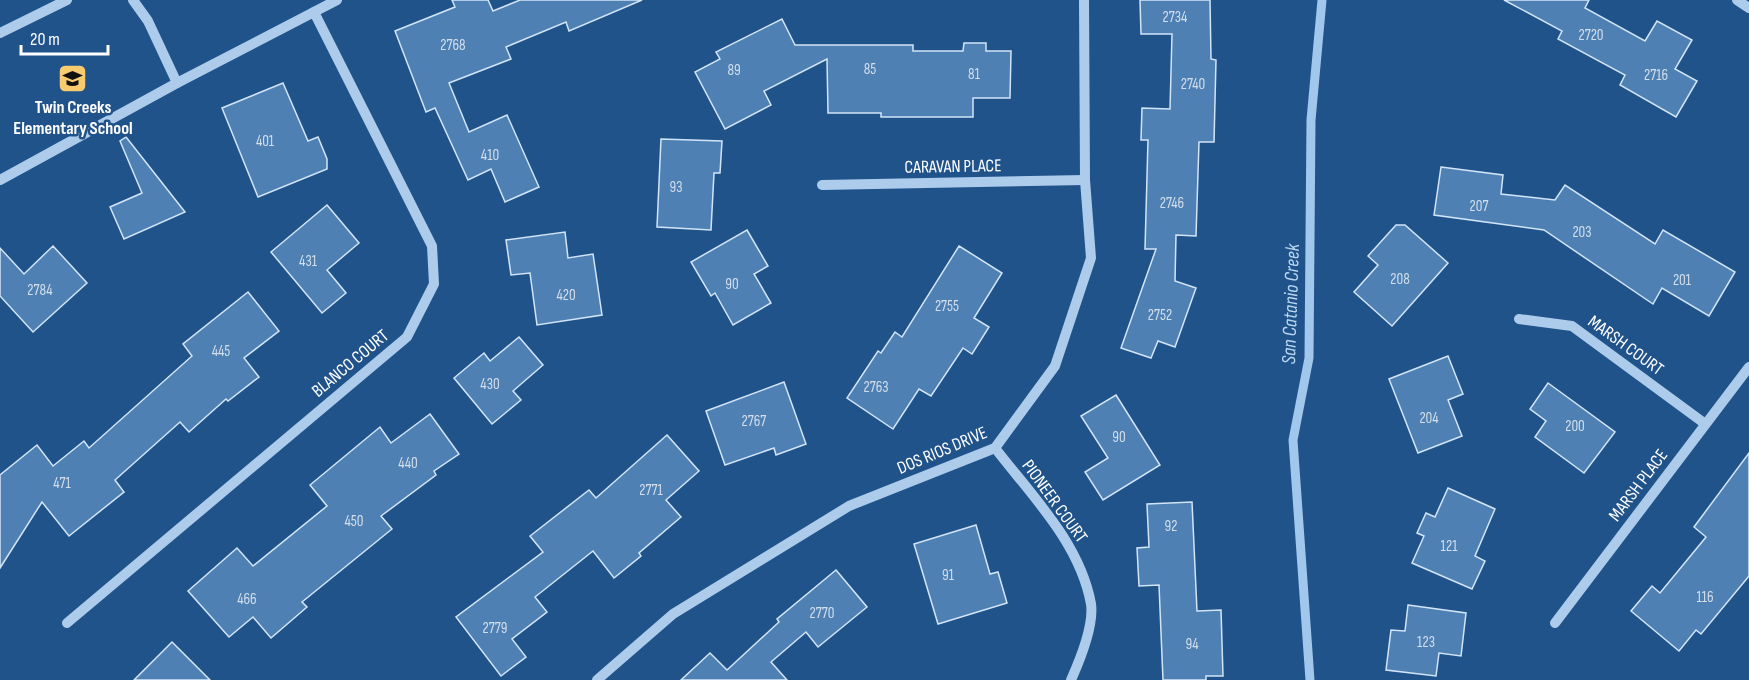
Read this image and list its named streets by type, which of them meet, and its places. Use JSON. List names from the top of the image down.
{
  "streets": {
    "street": [
      "CARAVAN PLACE",
      "MARSH COURT",
      "BLANCO COURT",
      "DOS RIOS DRIVE",
      "MARSH PLACE",
      "PIONEER COURT"
    ]
  },
  "crossings": [
    ["CARAVAN PLACE", "DOS RIOS DRIVE"],
    ["MARSH COURT", "MARSH PLACE"],
    ["DOS RIOS DRIVE", "PIONEER COURT"]
  ],
  "water": ["San Catanio Creek"],
  "places": {
    "school or university": ["Twin Creeks Elementary School"]
  },
  "house_numbers": [
    "2734",
    "2720",
    "2768",
    "85",
    "89",
    "81",
    "2716",
    "2740",
    "401",
    "410",
    "93",
    "2746",
    "207",
    "203",
    "431",
    "208",
    "201",
    "90",
    "2784",
    "420",
    "2755",
    "2752",
    "445",
    "430",
    "2763",
    "204",
    "2767",
    "200",
    "90",
    "440",
    "471",
    "2771",
    "450",
    "92",
    "121",
    "91",
    "116",
    "466",
    "2770",
    "2779",
    "123",
    "94"
  ],
  "scale_bar": "20 m"
}
